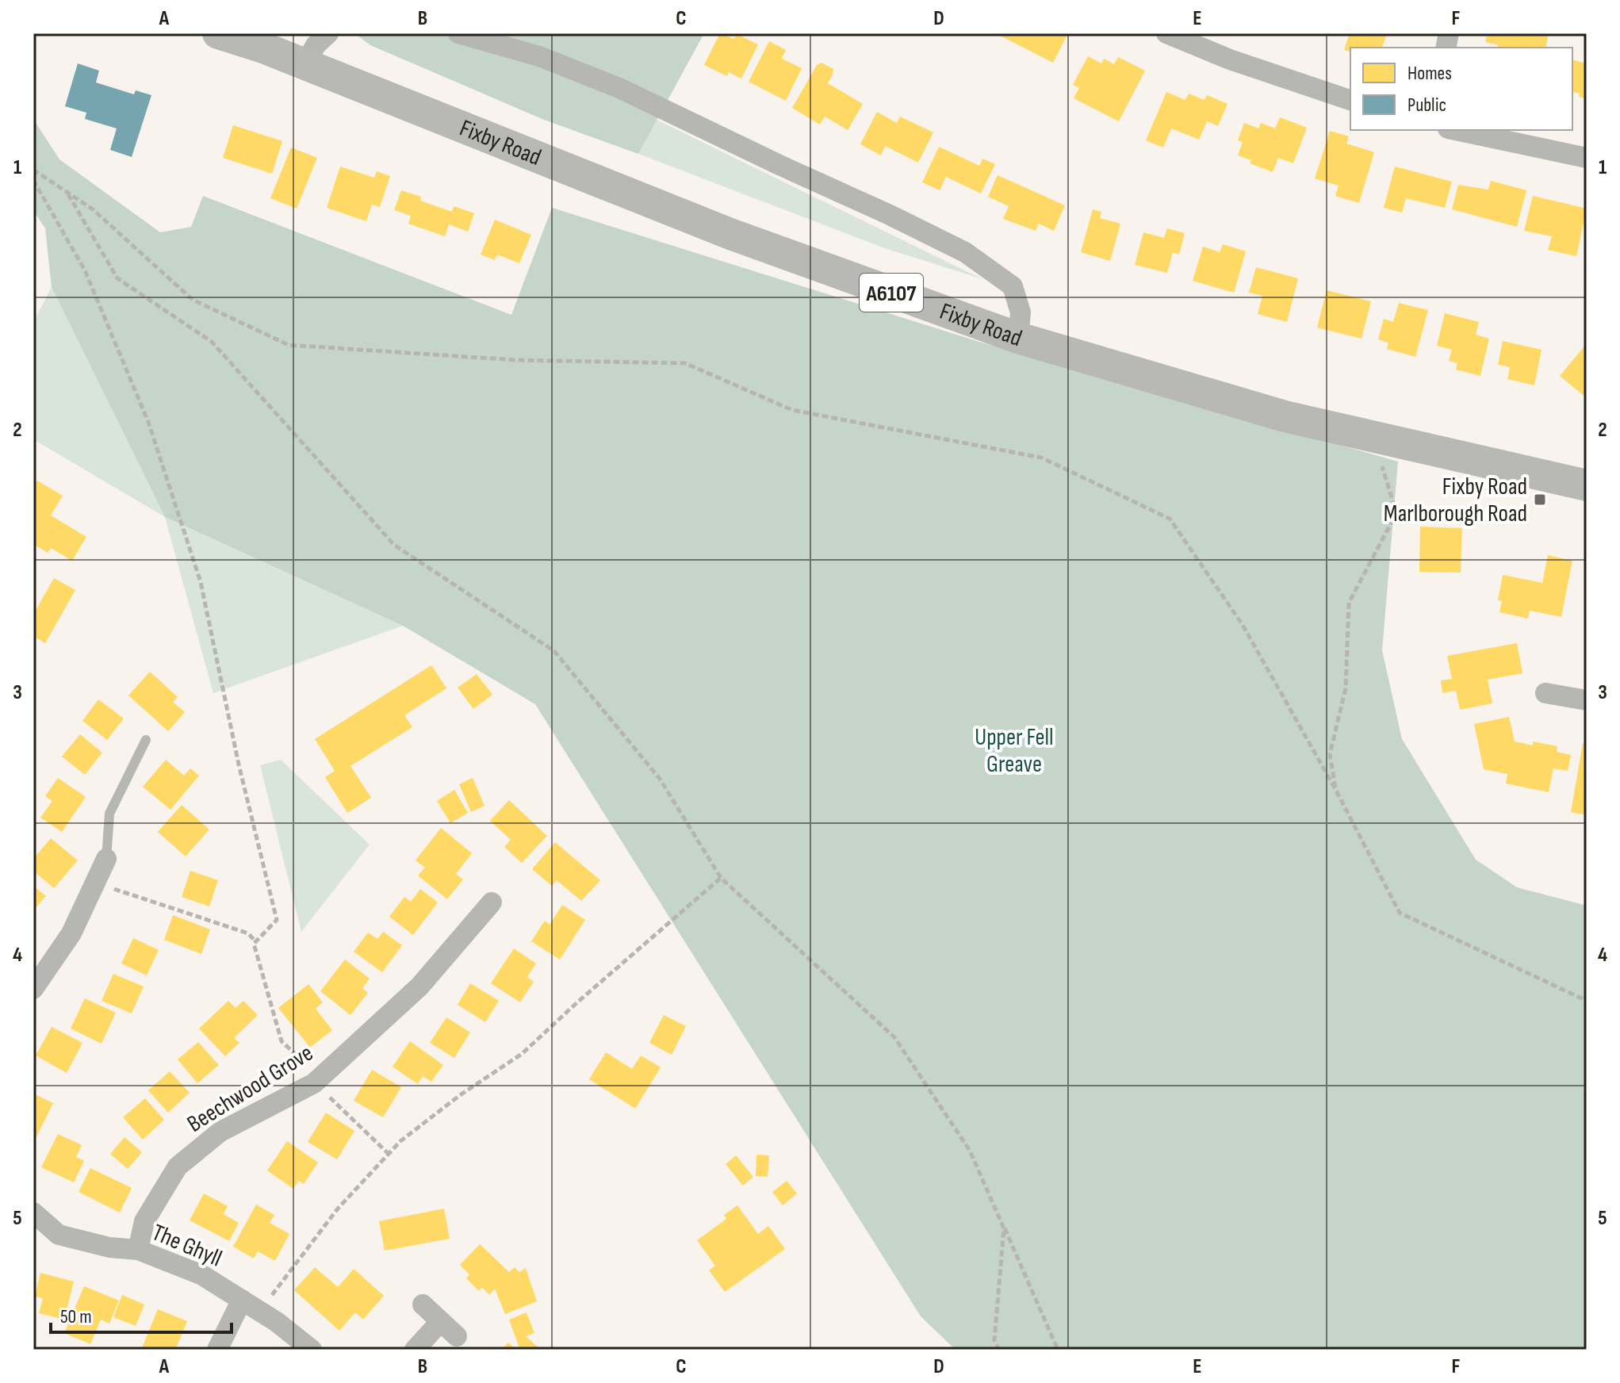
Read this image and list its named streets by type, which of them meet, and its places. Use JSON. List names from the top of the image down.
{
  "streets": {
    "main road": ["Fixby Road", "A6107"],
    "street": ["Beechwood Grove", "The Ghyll"]
  },
  "crossings": [
    ["Beechwood Grove", "The Ghyll"]
  ],
  "parks": ["Upper Fell Greave"],
  "places": {
    "transit": ["Fixby Road Marlborough Road"]
  },
  "legend": ["Homes", "Public"],
  "scale_bar": "50 m",
  "grid": {
    "columns": [
      "A",
      "B",
      "C",
      "D",
      "E",
      "F"
    ],
    "rows": [
      "1",
      "2",
      "3",
      "4",
      "5"
    ]
  }
}
